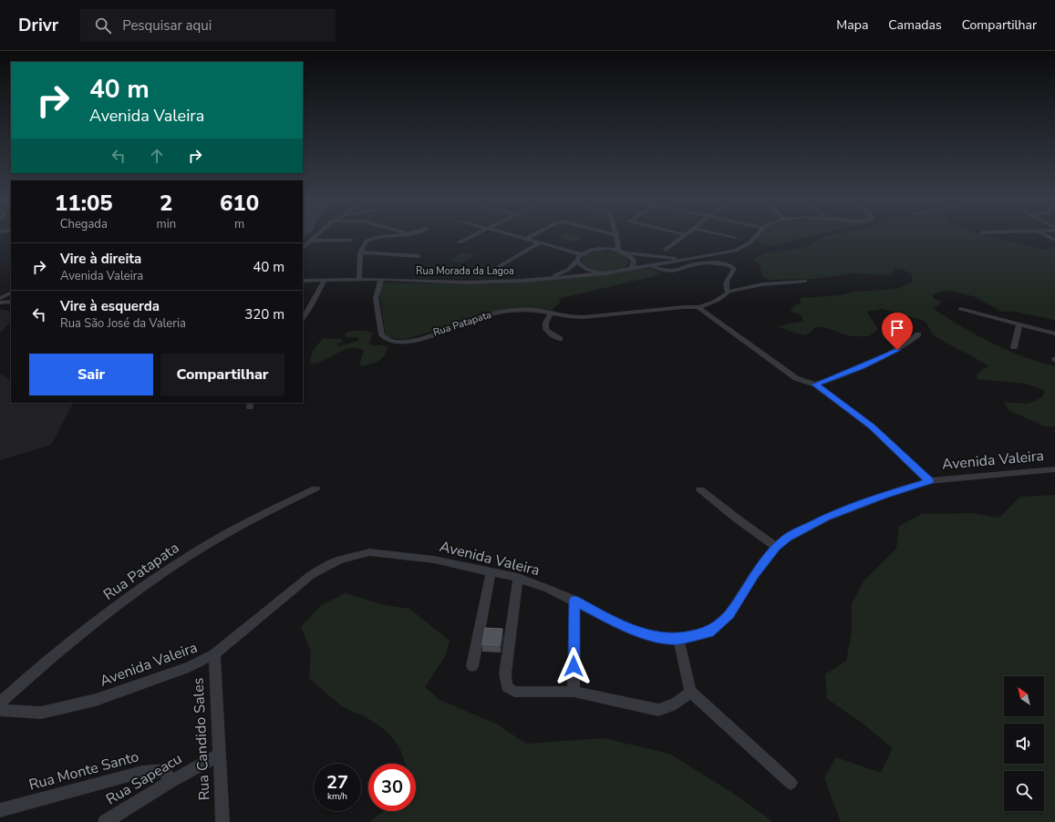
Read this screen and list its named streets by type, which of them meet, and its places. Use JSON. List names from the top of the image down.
{
  "streets": {
    "street": [
      "Rua Morada da Lagoa",
      "Rua Patapata",
      "Avenida Valeira",
      "Rua Candido Sales",
      "Rua Monte Santo",
      "Rua Sapeacu"
    ]
  },
  "crossings": [
    ["Rua Morada da Lagoa", "Rua Patapata"],
    ["Avenida Valeira", "Rua Candido Sales"],
    ["Rua Candido Sales", "Rua Sapeacu"],
    ["Rua Monte Santo", "Rua Sapeacu"]
  ],
  "north": "top left",
  "page": {
    "header": "Drivr",
    "search": "Pesquisar aqui",
    "nav": ["Mapa", "Camadas", "Compartilhar"],
    "turn": ["40 m", "Avenida Valeira"],
    "eta": [
      "11:05",
      "Chegada",
      "2",
      "min",
      "610",
      "m"
    ],
    "list": [
      {
        "name": "Vire à direita",
        "note": "Avenida Valeira",
        "value": "40 m"
      },
      {
        "name": "Vire à esquerda",
        "note": "Rua São José da Valeria",
        "value": "320 m"
      }
    ],
    "buttons": ["Sair", "Compartilhar"],
    "speed": "27 km/h",
    "limit": "30"
  }
}
